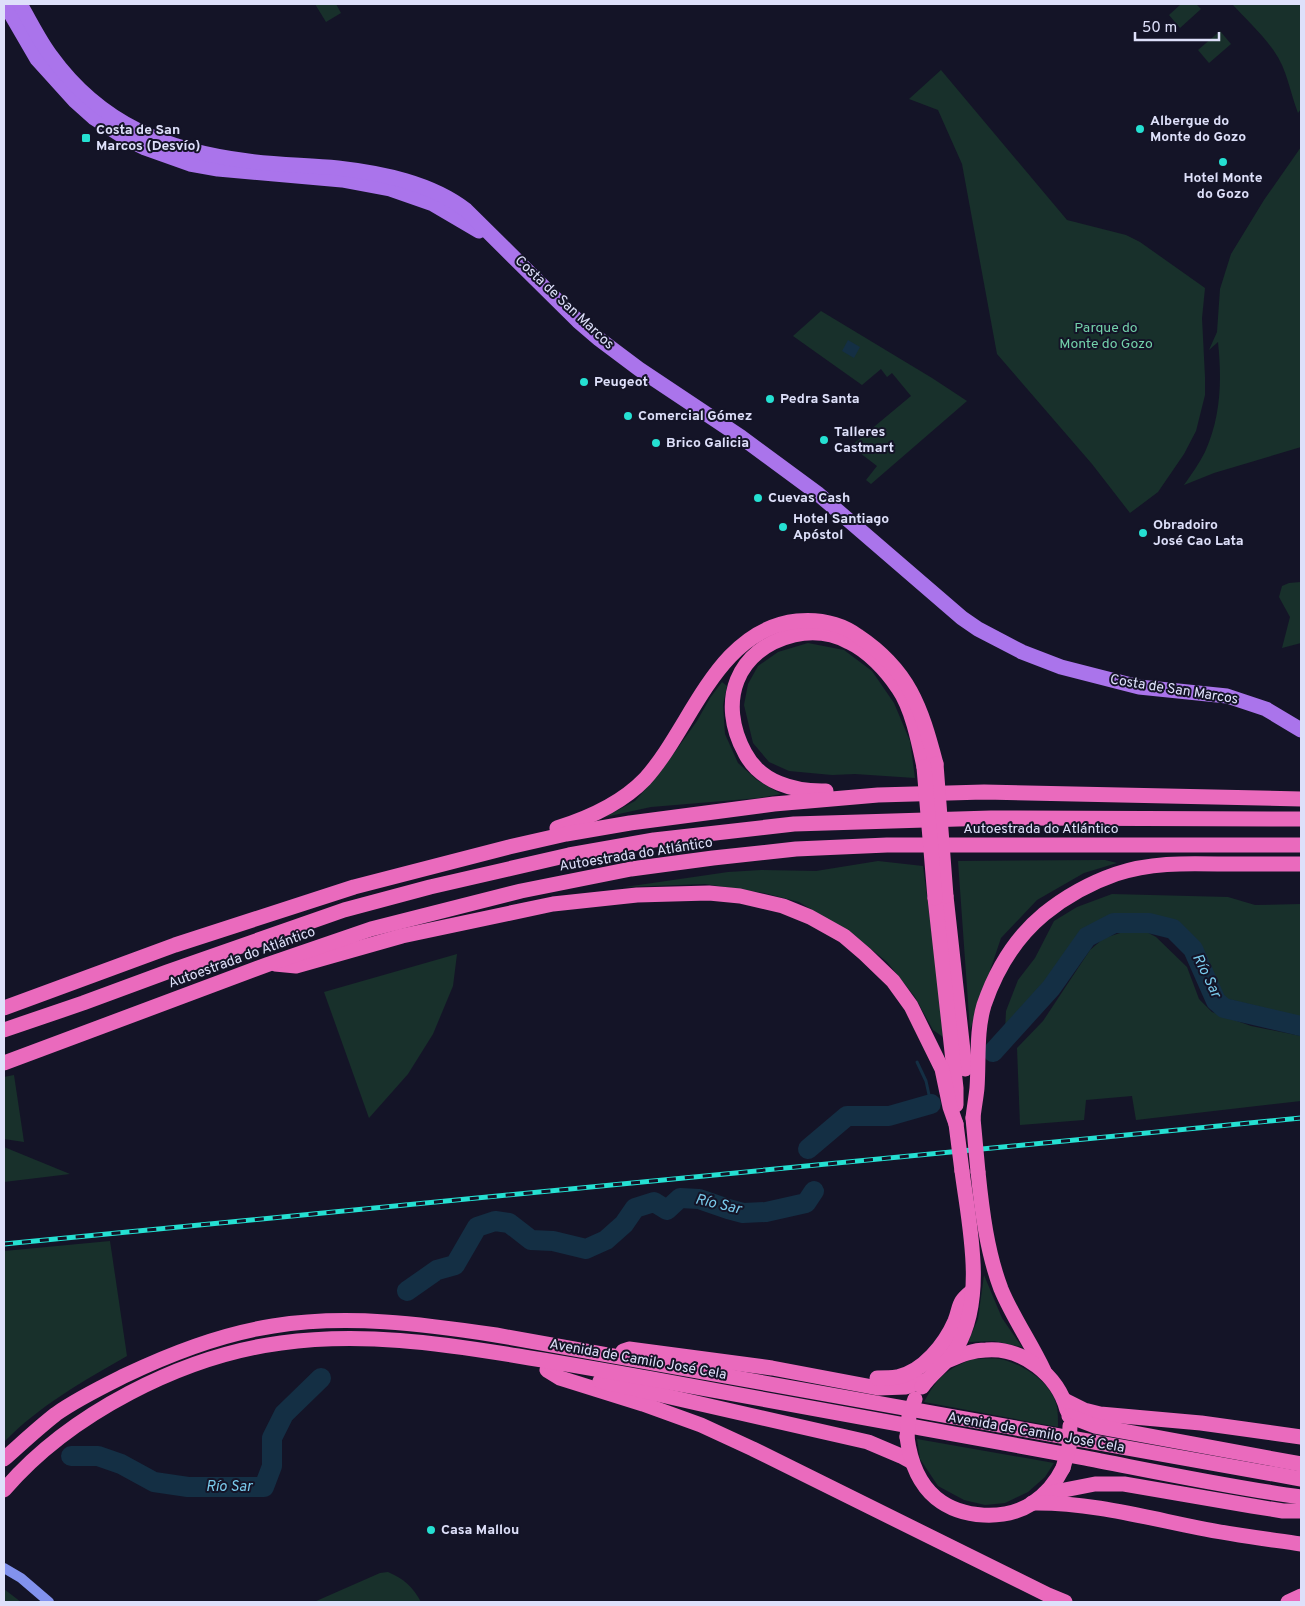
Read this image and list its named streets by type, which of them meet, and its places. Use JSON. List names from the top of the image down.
{
  "streets": {
    "highway": ["Autoestrada do Atlántico", "Avenida de Camilo José Cela"],
    "main road": ["Costa de San Marcos"]
  },
  "water": ["Río Sar"],
  "parks": ["Parque do Monte do Gozo"],
  "places": {
    "other": [
      "Albergue do Monte do Gozo",
      "Hotel Monte do Gozo",
      "Peugeot",
      "Pedra Santa",
      "Comercial Gómez",
      "Talleres Castmart",
      "Brico Galicia",
      "Cuevas Cash",
      "Hotel Santiago Apóstol",
      "Obradoiro José Cao Lata",
      "Casa Mallou"
    ],
    "transit": ["Costa de San Marcos (Desvío)"]
  },
  "scale_bar": "50 m"
}
